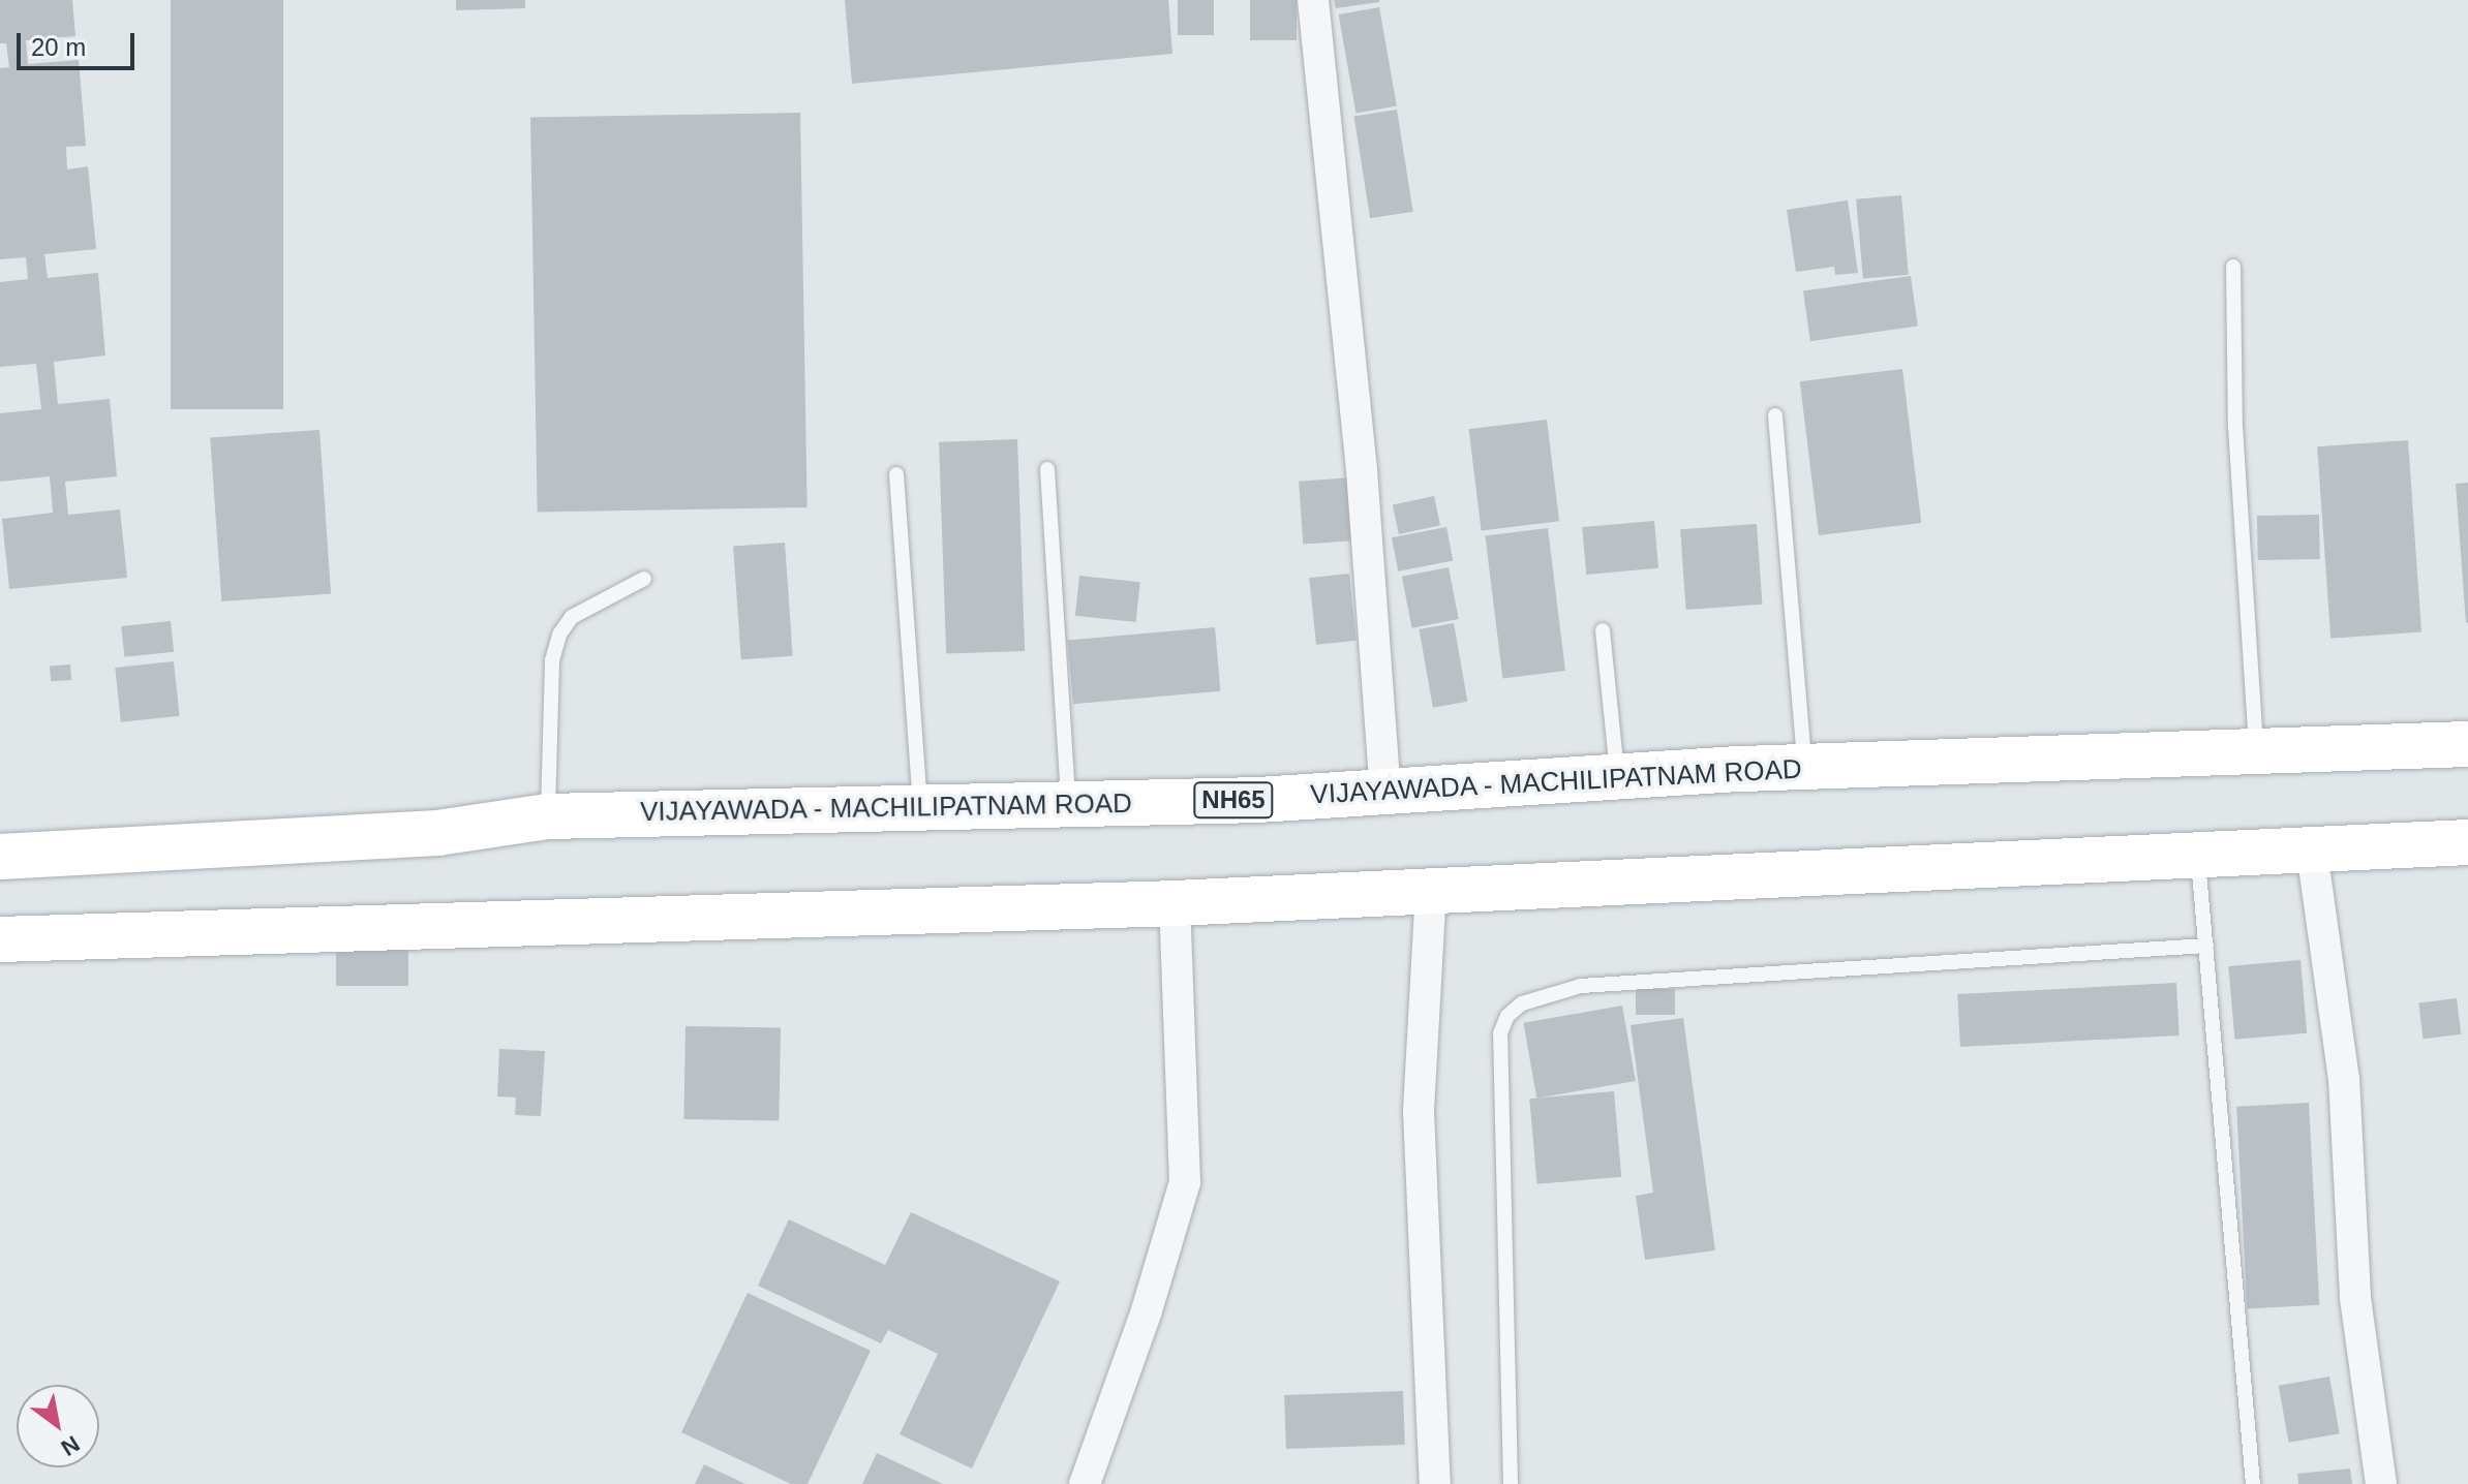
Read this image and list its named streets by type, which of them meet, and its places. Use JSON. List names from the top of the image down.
{
  "streets": {
    "highway": ["VIJAYAWADA - MACHILIPATNAM ROAD", "NH65"]
  },
  "scale_bar": "20 m",
  "north": "bottom right"
}
